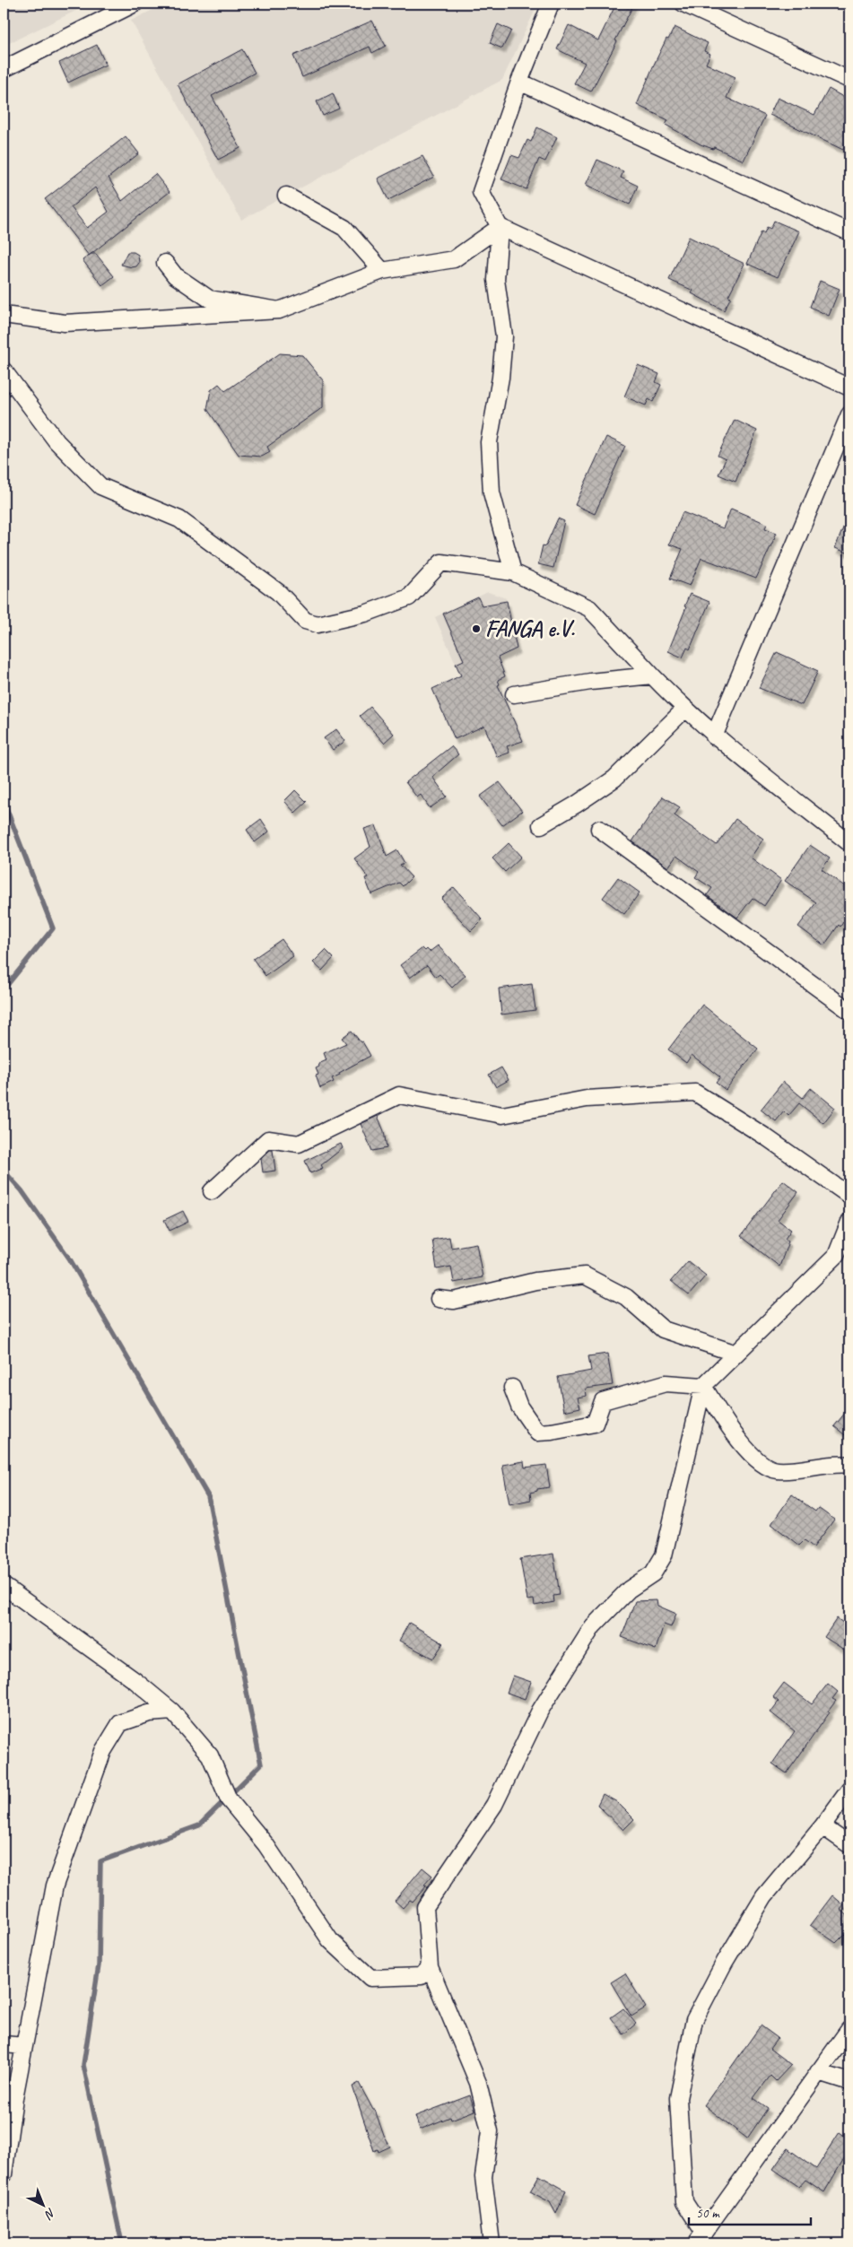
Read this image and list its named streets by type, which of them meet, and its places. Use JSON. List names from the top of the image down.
{
  "places": ["FANGA e.V."],
  "scale_bar": "50 m",
  "north": "bottom right"
}
